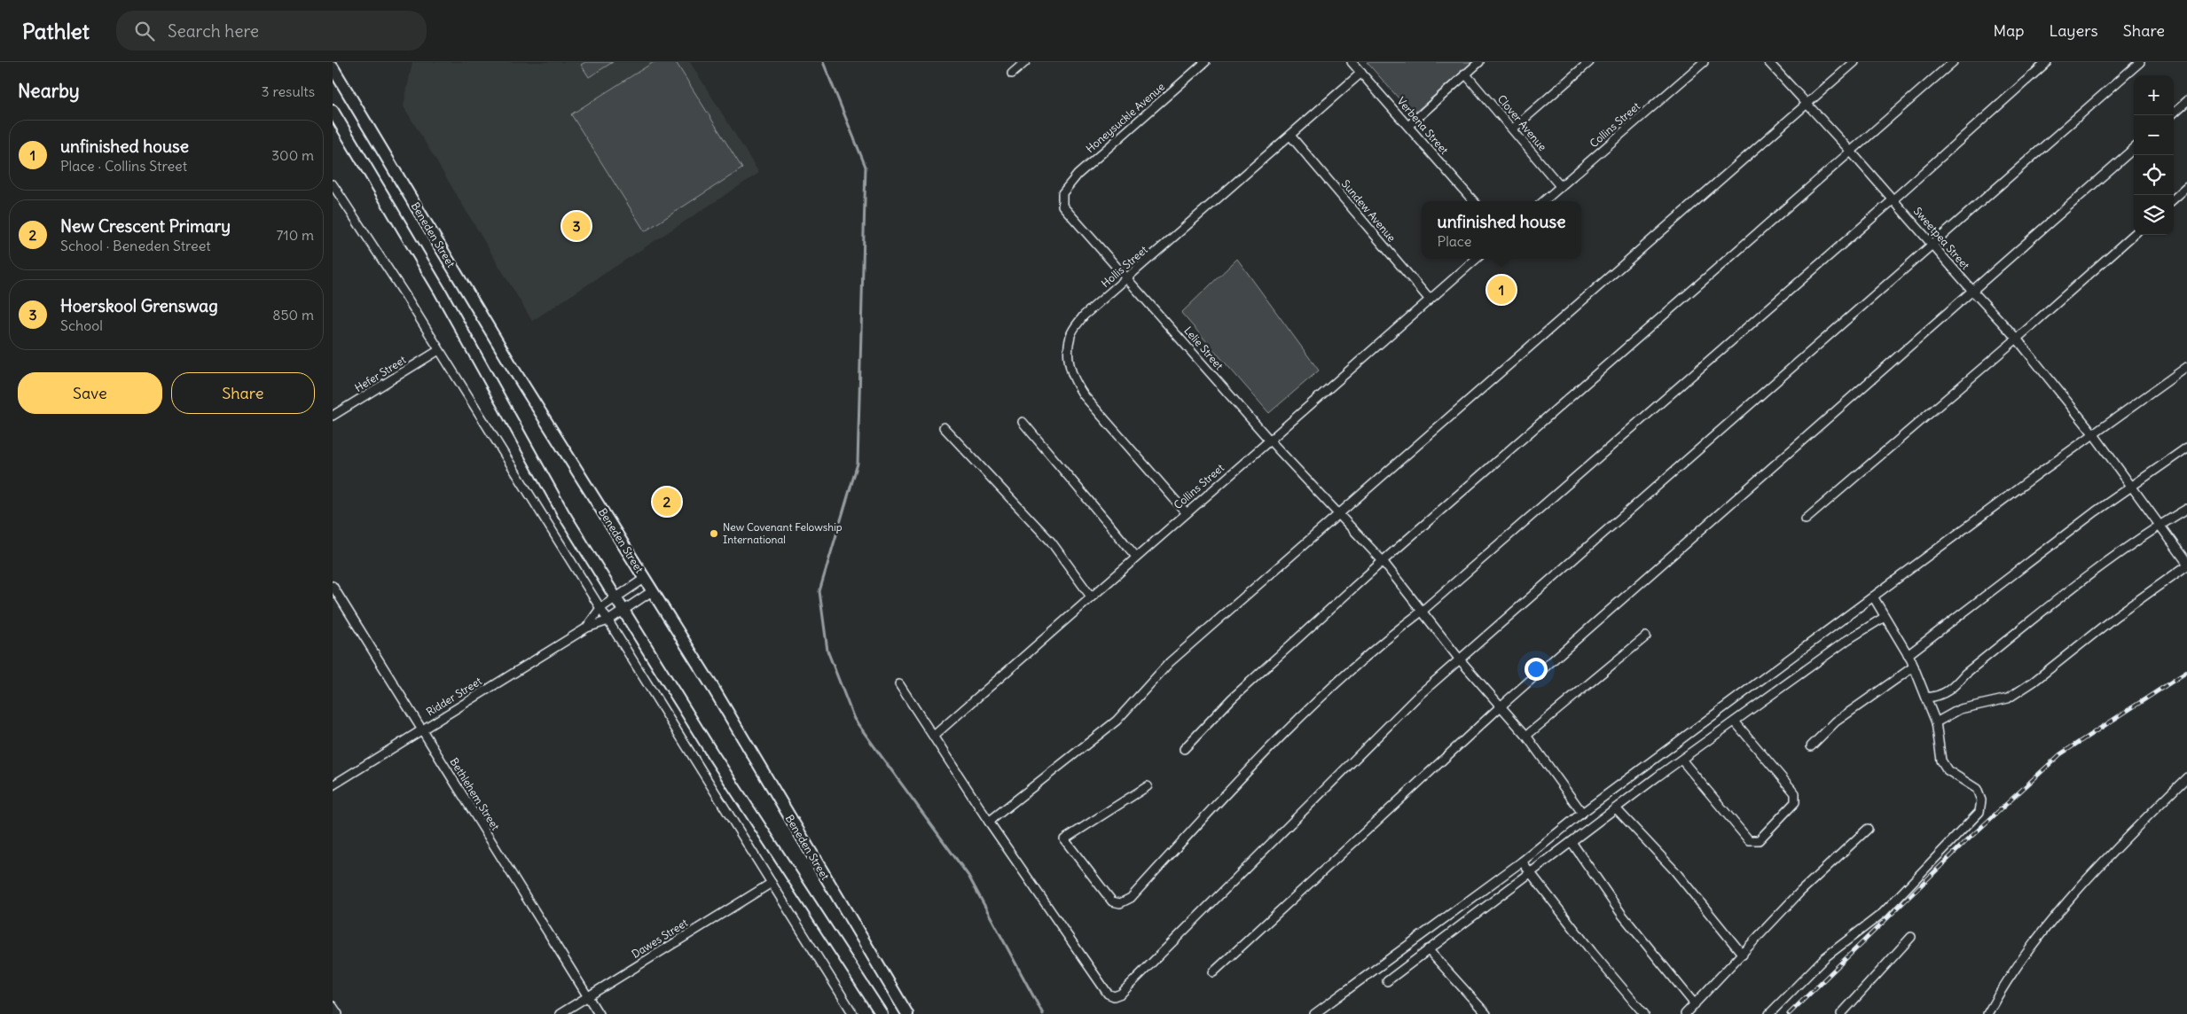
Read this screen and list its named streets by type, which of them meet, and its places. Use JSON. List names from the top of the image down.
{
  "streets": {
    "main road": ["Beneden Street"],
    "street": [
      "Honeysuckle Avenue",
      "Clover Avenue",
      "Collins Street",
      "Verbena Street",
      "Sundew Avenue",
      "Sweetpea Street",
      "Hollis Street",
      "Lelie Street",
      "Hefer Street",
      "Ridder Street",
      "Bethlehem Street",
      "Dawes Street"
    ]
  },
  "crossings": [
    ["Honeysuckle Avenue", "Lelie Street"],
    ["Clover Avenue", "Collins Street"],
    ["Collins Street", "Sundew Avenue"],
    ["Collins Street", "Hollis Street"],
    ["Collins Street", "Lelie Street"],
    ["Verbena Street", "Hollis Street"],
    ["Sundew Avenue", "Hollis Street"],
    ["Beneden Street", "Ridder Street"],
    ["Hollis Street", "Lelie Street"],
    ["Ridder Street", "Bethlehem Street"],
    ["Bethlehem Street", "Dawes Street"]
  ],
  "places": ["New Covenant Felowship International"],
  "page": {
    "header": "Pathlet",
    "search": "Search here",
    "nav": ["Map", "Layers", "Share"],
    "heading": ["Nearby", "3 results"],
    "map_buttons": ["+", "−"],
    "list": [
      {
        "mark": "1",
        "name": "unfinished house",
        "note": "Place · Collins Street",
        "value": "300 m"
      },
      {
        "mark": "2",
        "name": "New Crescent Primary",
        "note": "School · Beneden Street",
        "value": "710 m"
      },
      {
        "mark": "3",
        "name": "Hoerskool Grenswag",
        "note": "School",
        "value": "850 m"
      }
    ],
    "popup": ["unfinished house", "Place"],
    "pins": ["3", "1", "2"],
    "buttons": ["Save", "Share"]
  }
}
